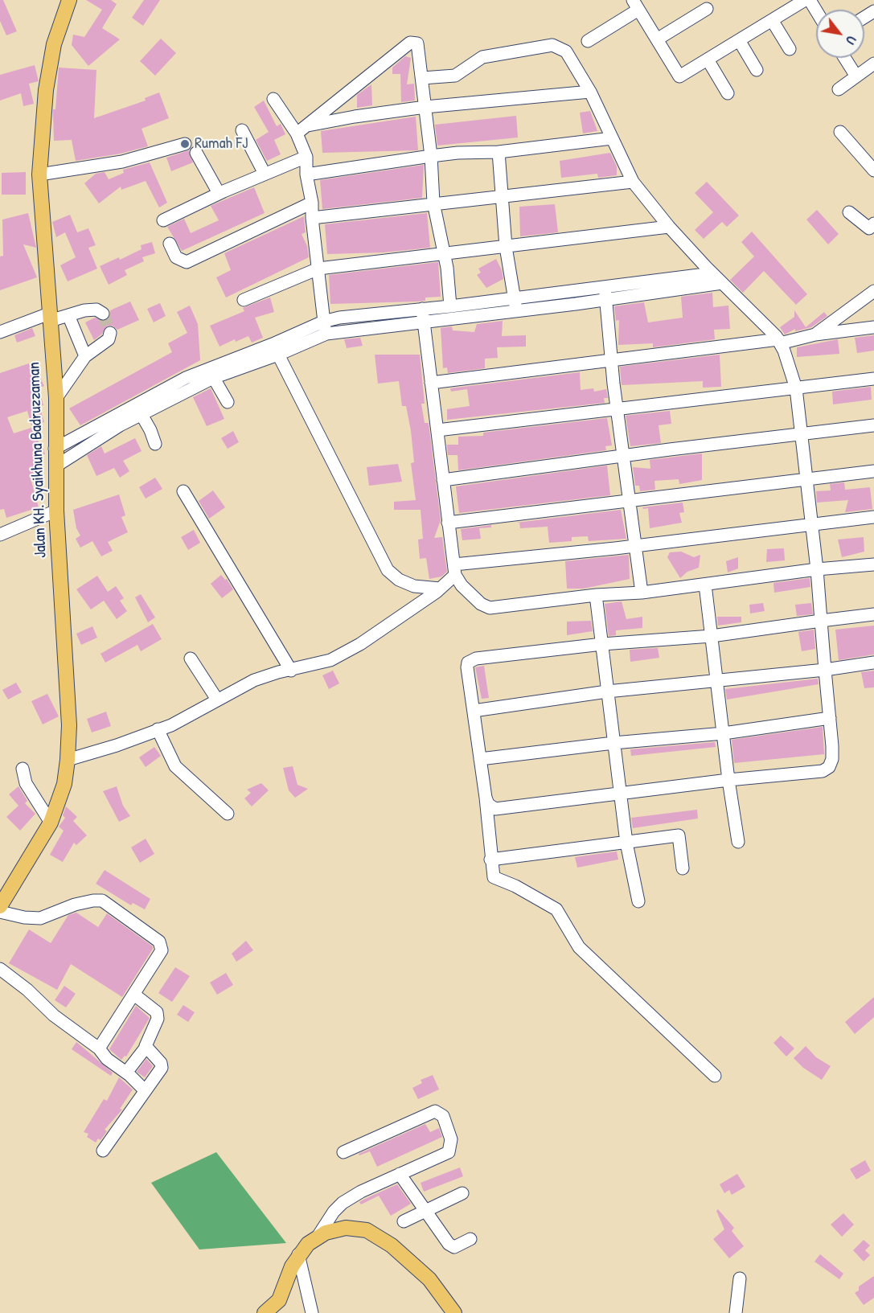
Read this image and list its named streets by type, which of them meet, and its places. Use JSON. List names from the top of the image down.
{
  "streets": {
    "main road": ["Jalan KH. Syaikhuna Badruzzaman"]
  },
  "places": ["Rumah FJ"],
  "north": "bottom right"
}
